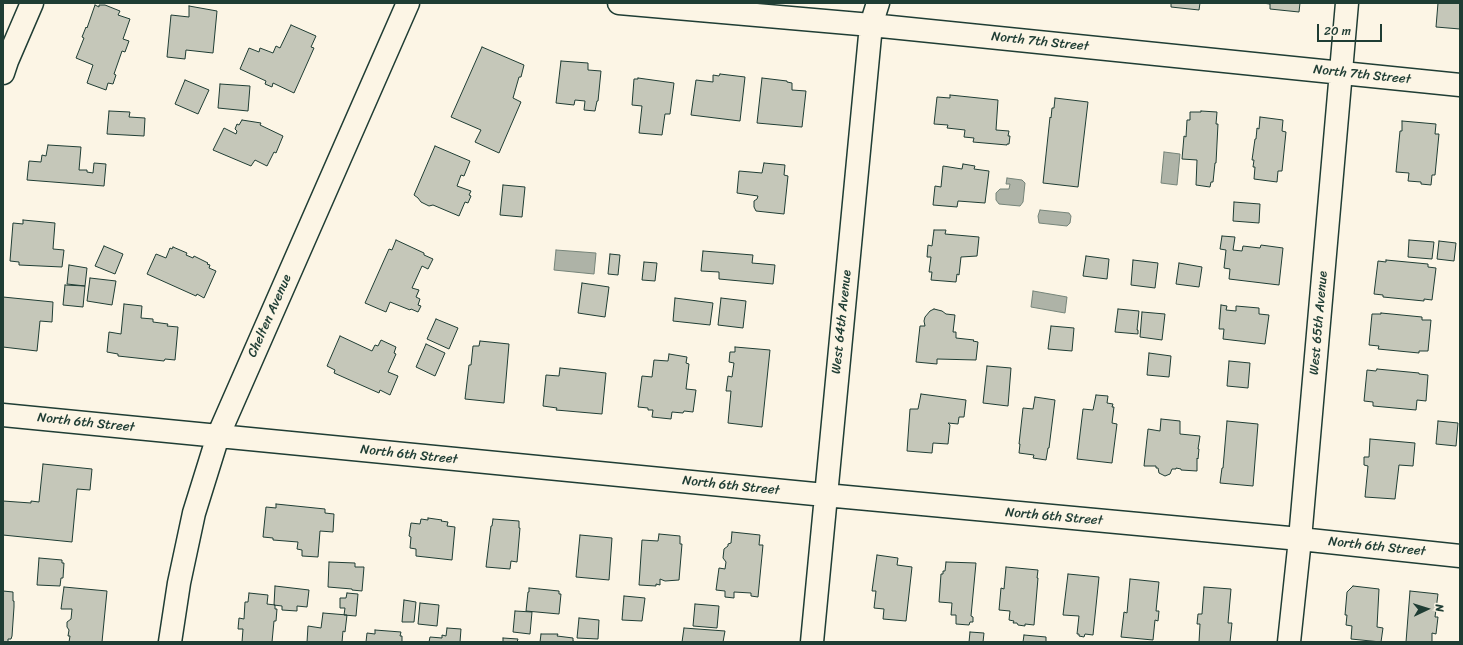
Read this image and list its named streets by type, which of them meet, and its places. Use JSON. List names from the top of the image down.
{
  "streets": {
    "street": [
      "North 7th Street",
      "Chelten Avenue",
      "West 64th Avenue",
      "West 65th Avenue",
      "North 6th Street"
    ]
  },
  "crossings": [
    ["North 7th Street", "West 64th Avenue"],
    ["North 7th Street", "West 65th Avenue"],
    ["Chelten Avenue", "North 6th Street"],
    ["West 64th Avenue", "North 6th Street"],
    ["West 65th Avenue", "North 6th Street"]
  ],
  "scale_bar": "20 m",
  "north": "right"
}
